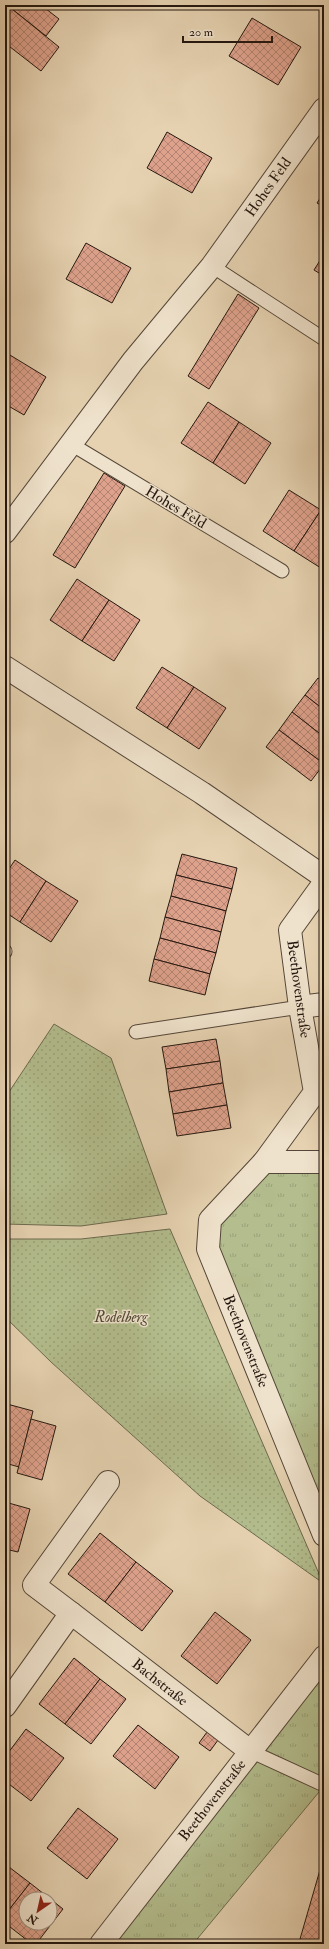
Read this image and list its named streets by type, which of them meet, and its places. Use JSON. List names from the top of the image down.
{
  "streets": {
    "street": ["Hohes Feld", "Beethovenstraße", "Bachstraße"]
  },
  "crossings": [
    ["Beethovenstraße", "Bachstraße"]
  ],
  "parks": ["Rodelberg"],
  "scale_bar": "20 m",
  "north": "bottom left"
}
